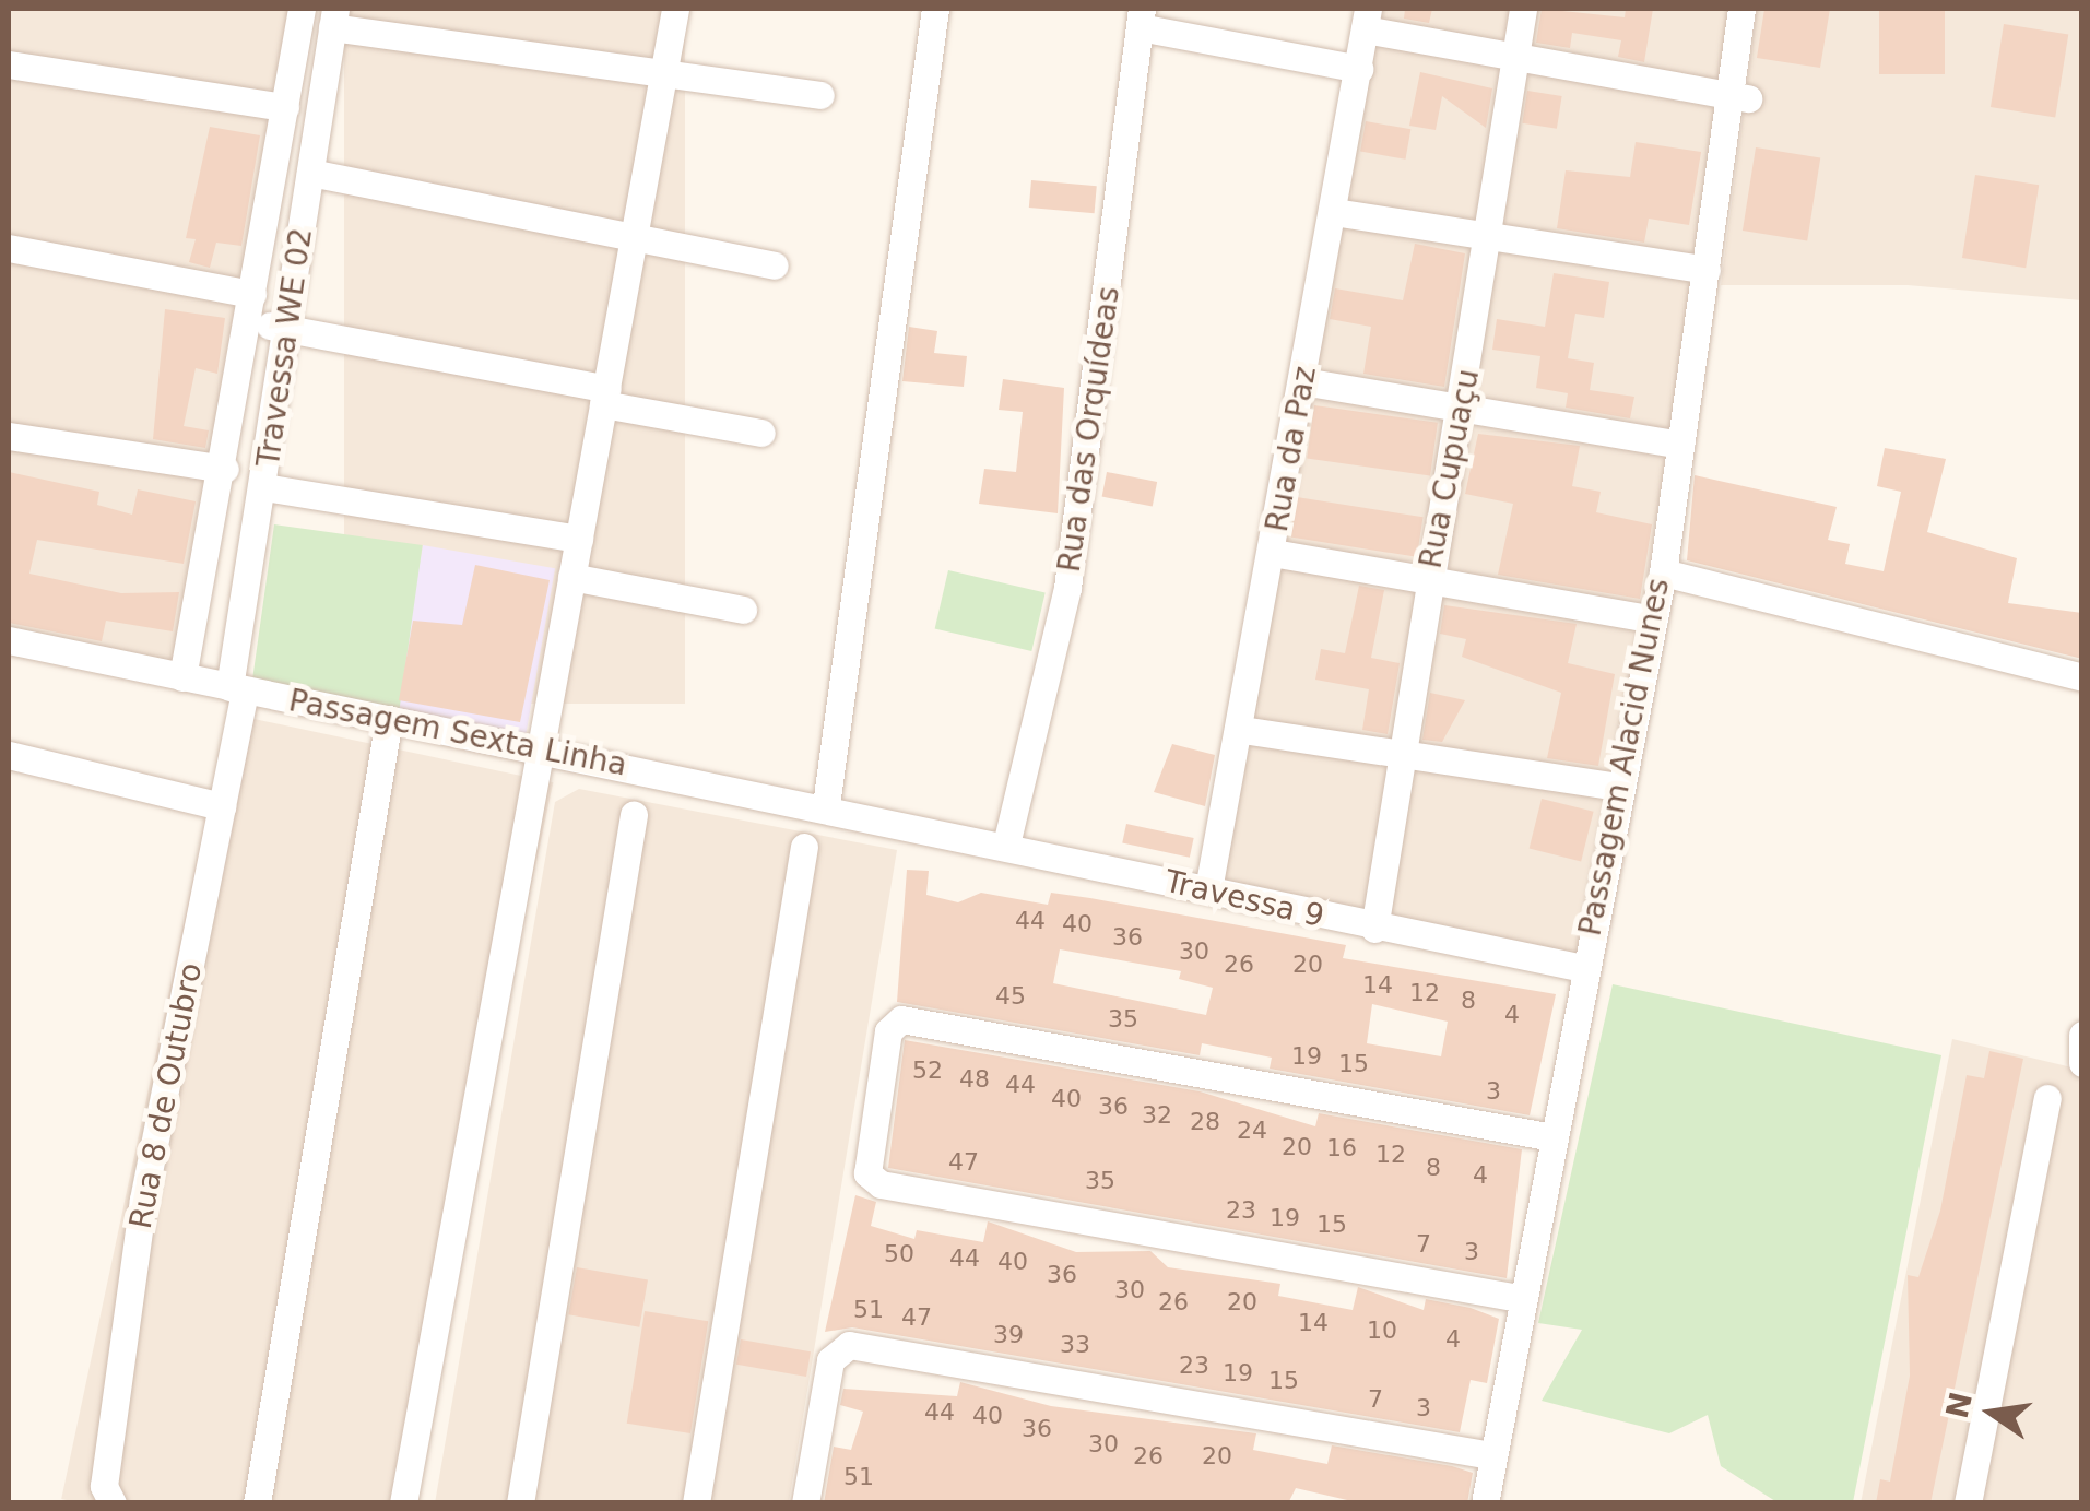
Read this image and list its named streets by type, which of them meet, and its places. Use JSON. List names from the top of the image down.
{
  "streets": {
    "street": [
      "Travessa WE 02",
      "Rua das Orquídeas",
      "Rua da Paz",
      "Rua Cupuaçu",
      "Passagem Sexta Linha",
      "Passagem Alacid Nunes",
      "Travessa 9",
      "Rua 8 de Outubro"
    ]
  },
  "crossings": [
    ["Travessa WE 02", "Passagem Sexta Linha"],
    ["Travessa WE 02", "Rua 8 de Outubro"],
    ["Rua das Orquídeas", "Travessa 9"],
    ["Rua da Paz", "Travessa 9"],
    ["Rua Cupuaçu", "Travessa 9"],
    ["Passagem Sexta Linha", "Travessa 9"],
    ["Passagem Sexta Linha", "Rua 8 de Outubro"],
    ["Passagem Alacid Nunes", "Travessa 9"]
  ],
  "house_numbers": [
    "44",
    "40",
    "36",
    "30",
    "26",
    "20",
    "14",
    "12",
    "45",
    "8",
    "4",
    "35",
    "19",
    "15",
    "52",
    "48",
    "44",
    "3",
    "40",
    "36",
    "32",
    "28",
    "24",
    "20",
    "16",
    "12",
    "47",
    "8",
    "4",
    "35",
    "23",
    "19",
    "15",
    "7",
    "3",
    "50",
    "44",
    "40",
    "36",
    "30",
    "26",
    "20",
    "51",
    "47",
    "14",
    "10",
    "39",
    "4",
    "33",
    "23",
    "19",
    "15",
    "7",
    "3",
    "44",
    "40",
    "36",
    "30",
    "26",
    "20",
    "51"
  ],
  "north": "left"
}
